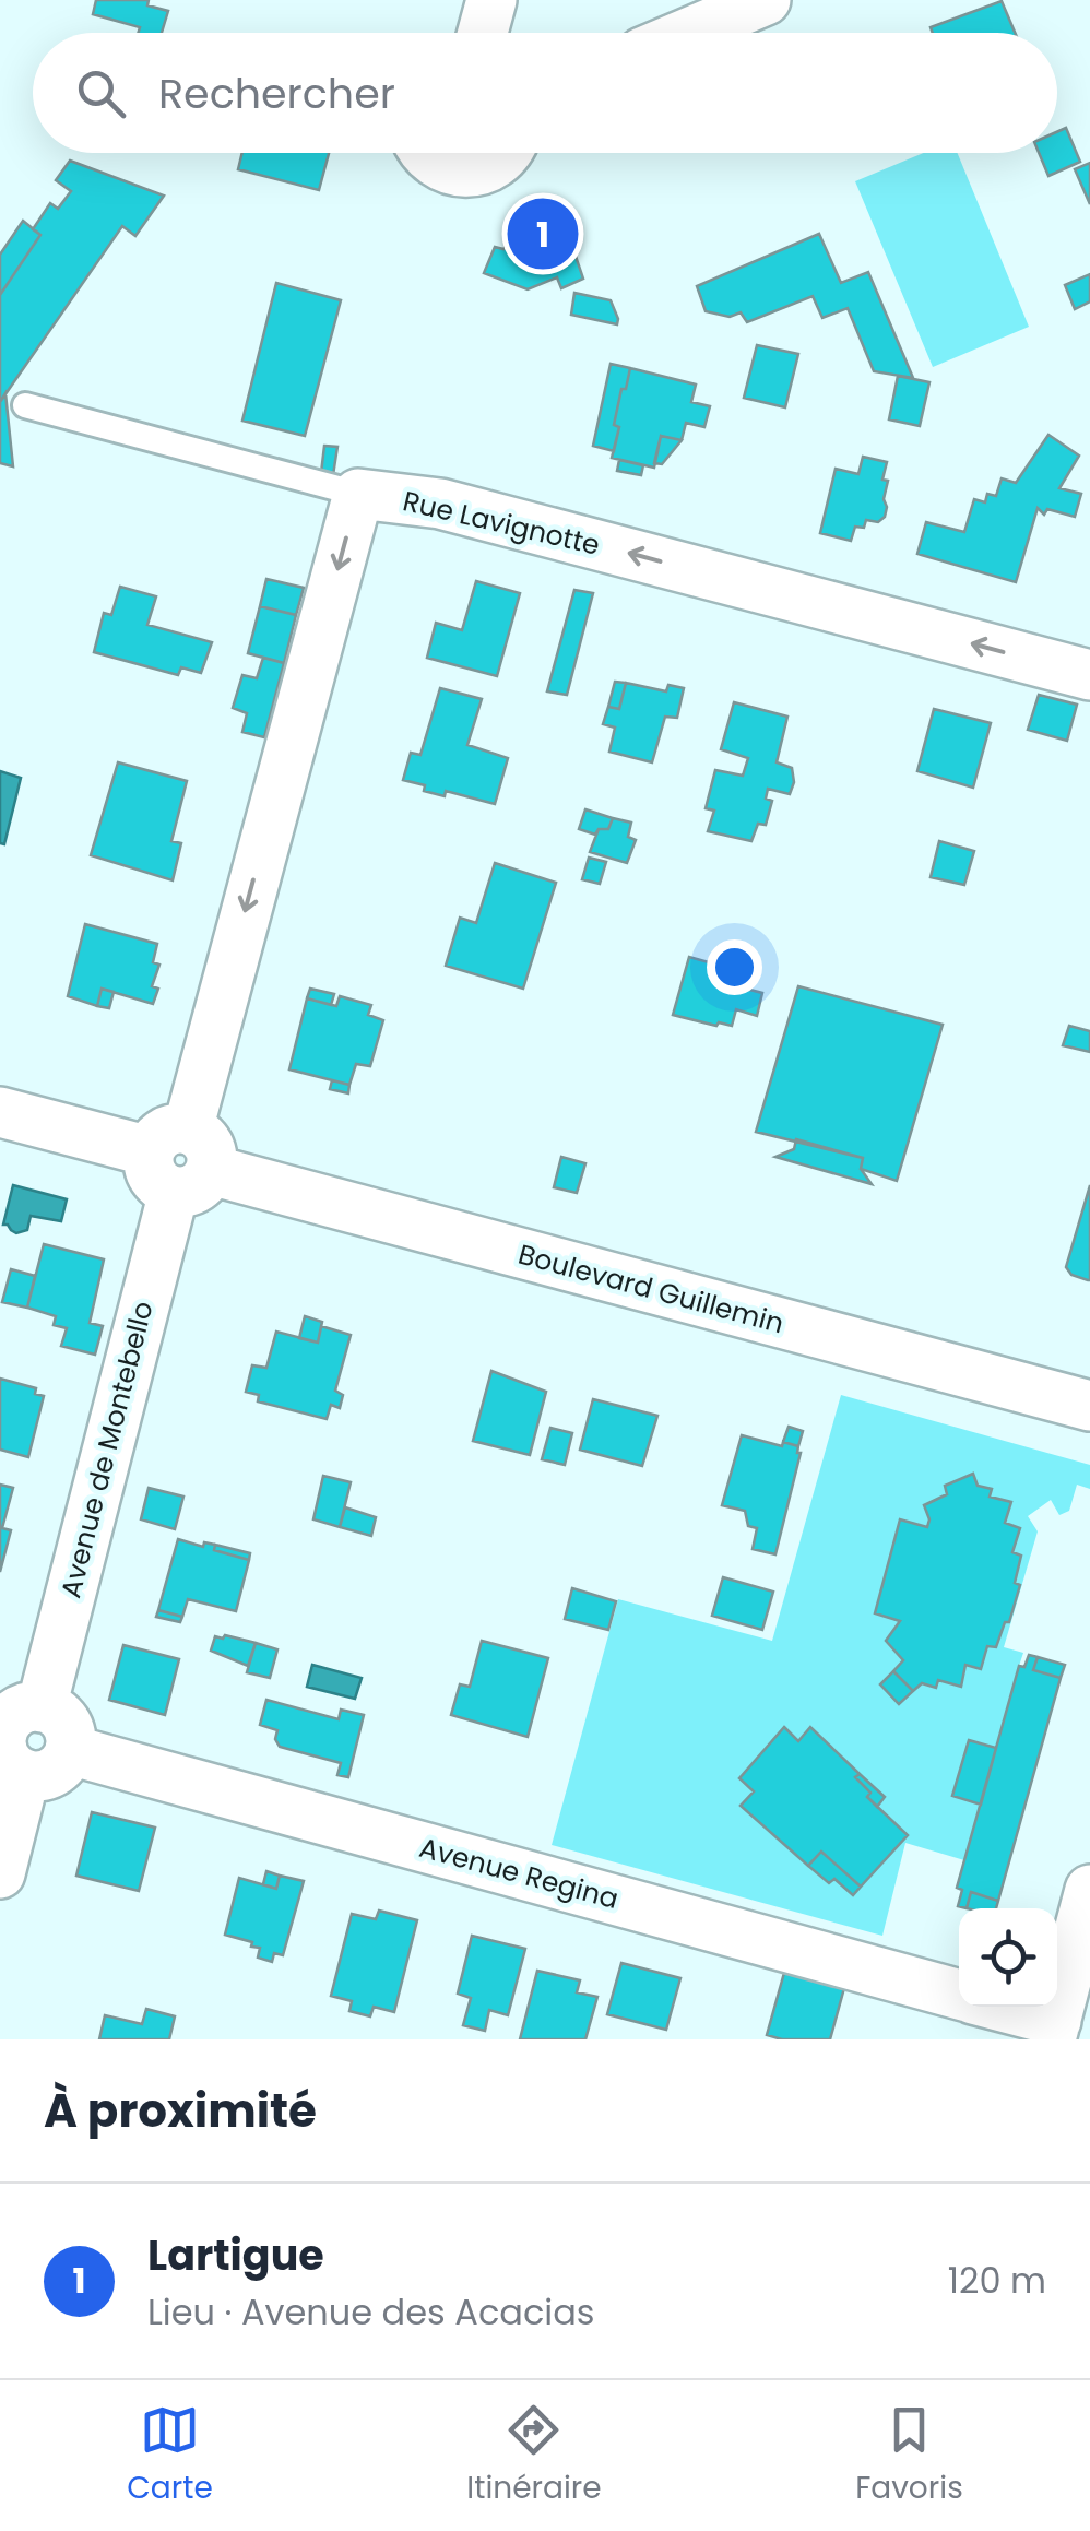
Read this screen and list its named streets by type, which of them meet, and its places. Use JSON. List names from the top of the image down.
{
  "streets": {
    "street": [
      "Rue Lavignotte",
      "Boulevard Guillemin",
      "Avenue de Montebello",
      "Avenue Regina"
    ]
  },
  "crossings": [
    ["Boulevard Guillemin", "Avenue de Montebello"],
    ["Avenue de Montebello", "Avenue Regina"]
  ],
  "one_way": ["Rue Lavignotte"],
  "page": {
    "search": "Rechercher",
    "pins": "1",
    "heading": "À proximité",
    "list": [
      {
        "mark": "1",
        "name": "Lartigue",
        "note": "Lieu · Avenue des Acacias",
        "value": "120 m"
      }
    ],
    "nav": ["Carte", "Itinéraire", "Favoris"]
  }
}
